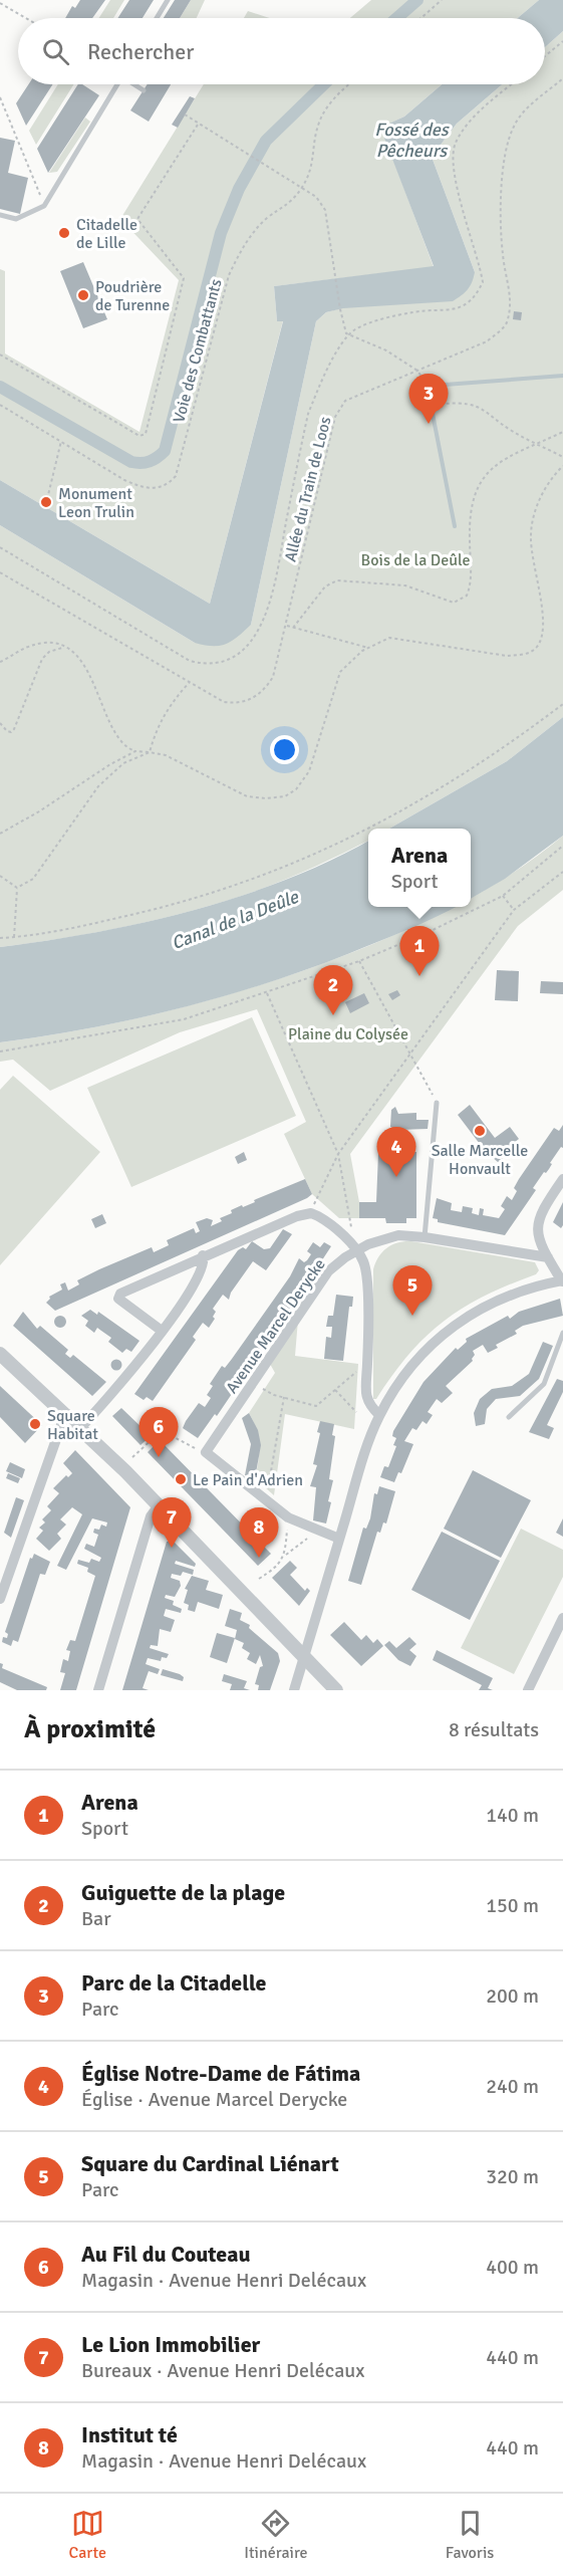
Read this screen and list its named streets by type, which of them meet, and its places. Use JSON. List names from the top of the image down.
{
  "streets": {
    "street": ["Avenue Marcel Derycke"],
    "path": ["Voie des Combattants", "Allée du Train de Loos"]
  },
  "water": ["Fossé des Pêcheurs", "Canal de la Deûle"],
  "parks": ["Bois de la Deûle", "Plaine du Colysée"],
  "places": [
    "Citadelle de Lille",
    "Poudrière de Turenne",
    "Monument Leon Trulin",
    "Salle Marcelle Honvault",
    "Square Habitat",
    "Le Pain d'Adrien"
  ],
  "page": {
    "search": "Rechercher",
    "pins": [
      "3",
      "1",
      "2",
      "4",
      "5",
      "6",
      "7",
      "8"
    ],
    "popup": ["Arena", "Sport"],
    "heading": ["À proximité", "8 résultats"],
    "list": [
      {
        "mark": "1",
        "name": "Arena",
        "note": "Sport",
        "value": "140 m"
      },
      {
        "mark": "2",
        "name": "Guiguette de la plage",
        "note": "Bar",
        "value": "150 m"
      },
      {
        "mark": "3",
        "name": "Parc de la Citadelle",
        "note": "Parc",
        "value": "200 m"
      },
      {
        "mark": "4",
        "name": "Église Notre-Dame de Fátima",
        "note": "Église · Avenue Marcel Derycke",
        "value": "240 m"
      },
      {
        "mark": "5",
        "name": "Square du Cardinal Liénart",
        "note": "Parc",
        "value": "320 m"
      },
      {
        "mark": "6",
        "name": "Au Fil du Couteau",
        "note": "Magasin · Avenue Henri Delécaux",
        "value": "400 m"
      },
      {
        "mark": "7",
        "name": "Le Lion Immobilier",
        "note": "Bureaux · Avenue Henri Delécaux",
        "value": "440 m"
      },
      {
        "mark": "8",
        "name": "Institut té",
        "note": "Magasin · Avenue Henri Delécaux",
        "value": "440 m"
      }
    ],
    "nav": ["Carte", "Itinéraire", "Favoris"]
  }
}
